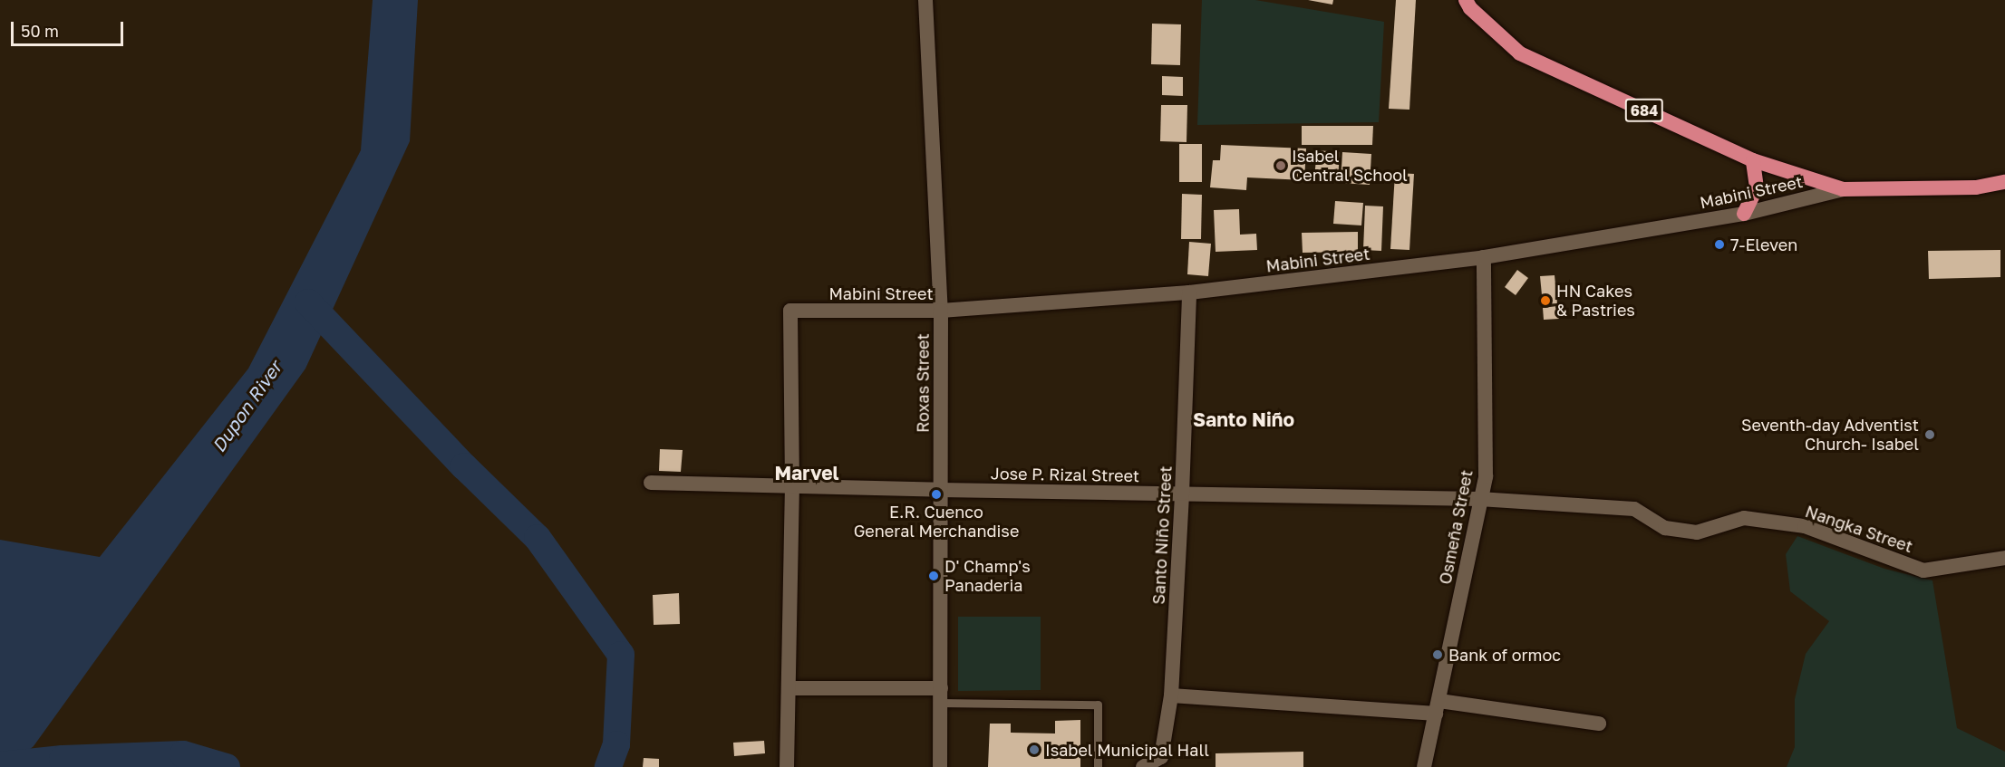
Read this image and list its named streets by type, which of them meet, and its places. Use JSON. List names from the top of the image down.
{
  "streets": {
    "highway": ["684"],
    "street": [
      "Mabini Street",
      "Roxas Street",
      "Jose P. Rizal Street",
      "Osmeña Street",
      "Nangka Street",
      "Santo Niño Street"
    ]
  },
  "crossings": [
    ["684", "Mabini Street"],
    ["Mabini Street", "Roxas Street"],
    ["Mabini Street", "Jose P. Rizal Street"],
    ["Mabini Street", "Osmeña Street"],
    ["Mabini Street", "Santo Niño Street"],
    ["Roxas Street", "Jose P. Rizal Street"],
    ["Jose P. Rizal Street", "Osmeña Street"],
    ["Jose P. Rizal Street", "Nangka Street"],
    ["Jose P. Rizal Street", "Santo Niño Street"],
    ["Osmeña Street", "Nangka Street"]
  ],
  "districts": ["Santo Niño", "Marvel"],
  "water": ["Dupon River"],
  "places": [
    "Isabel Central School",
    "7-Eleven",
    "HN Cakes & Pastries",
    "Seventh-day Adventist Church- Isabel",
    "E.R. Cuenco General Merchandise",
    "D' Champ's Panaderia",
    "Bank of ormoc",
    "Isabel Municipal Hall"
  ],
  "scale_bar": "50 m"
}
